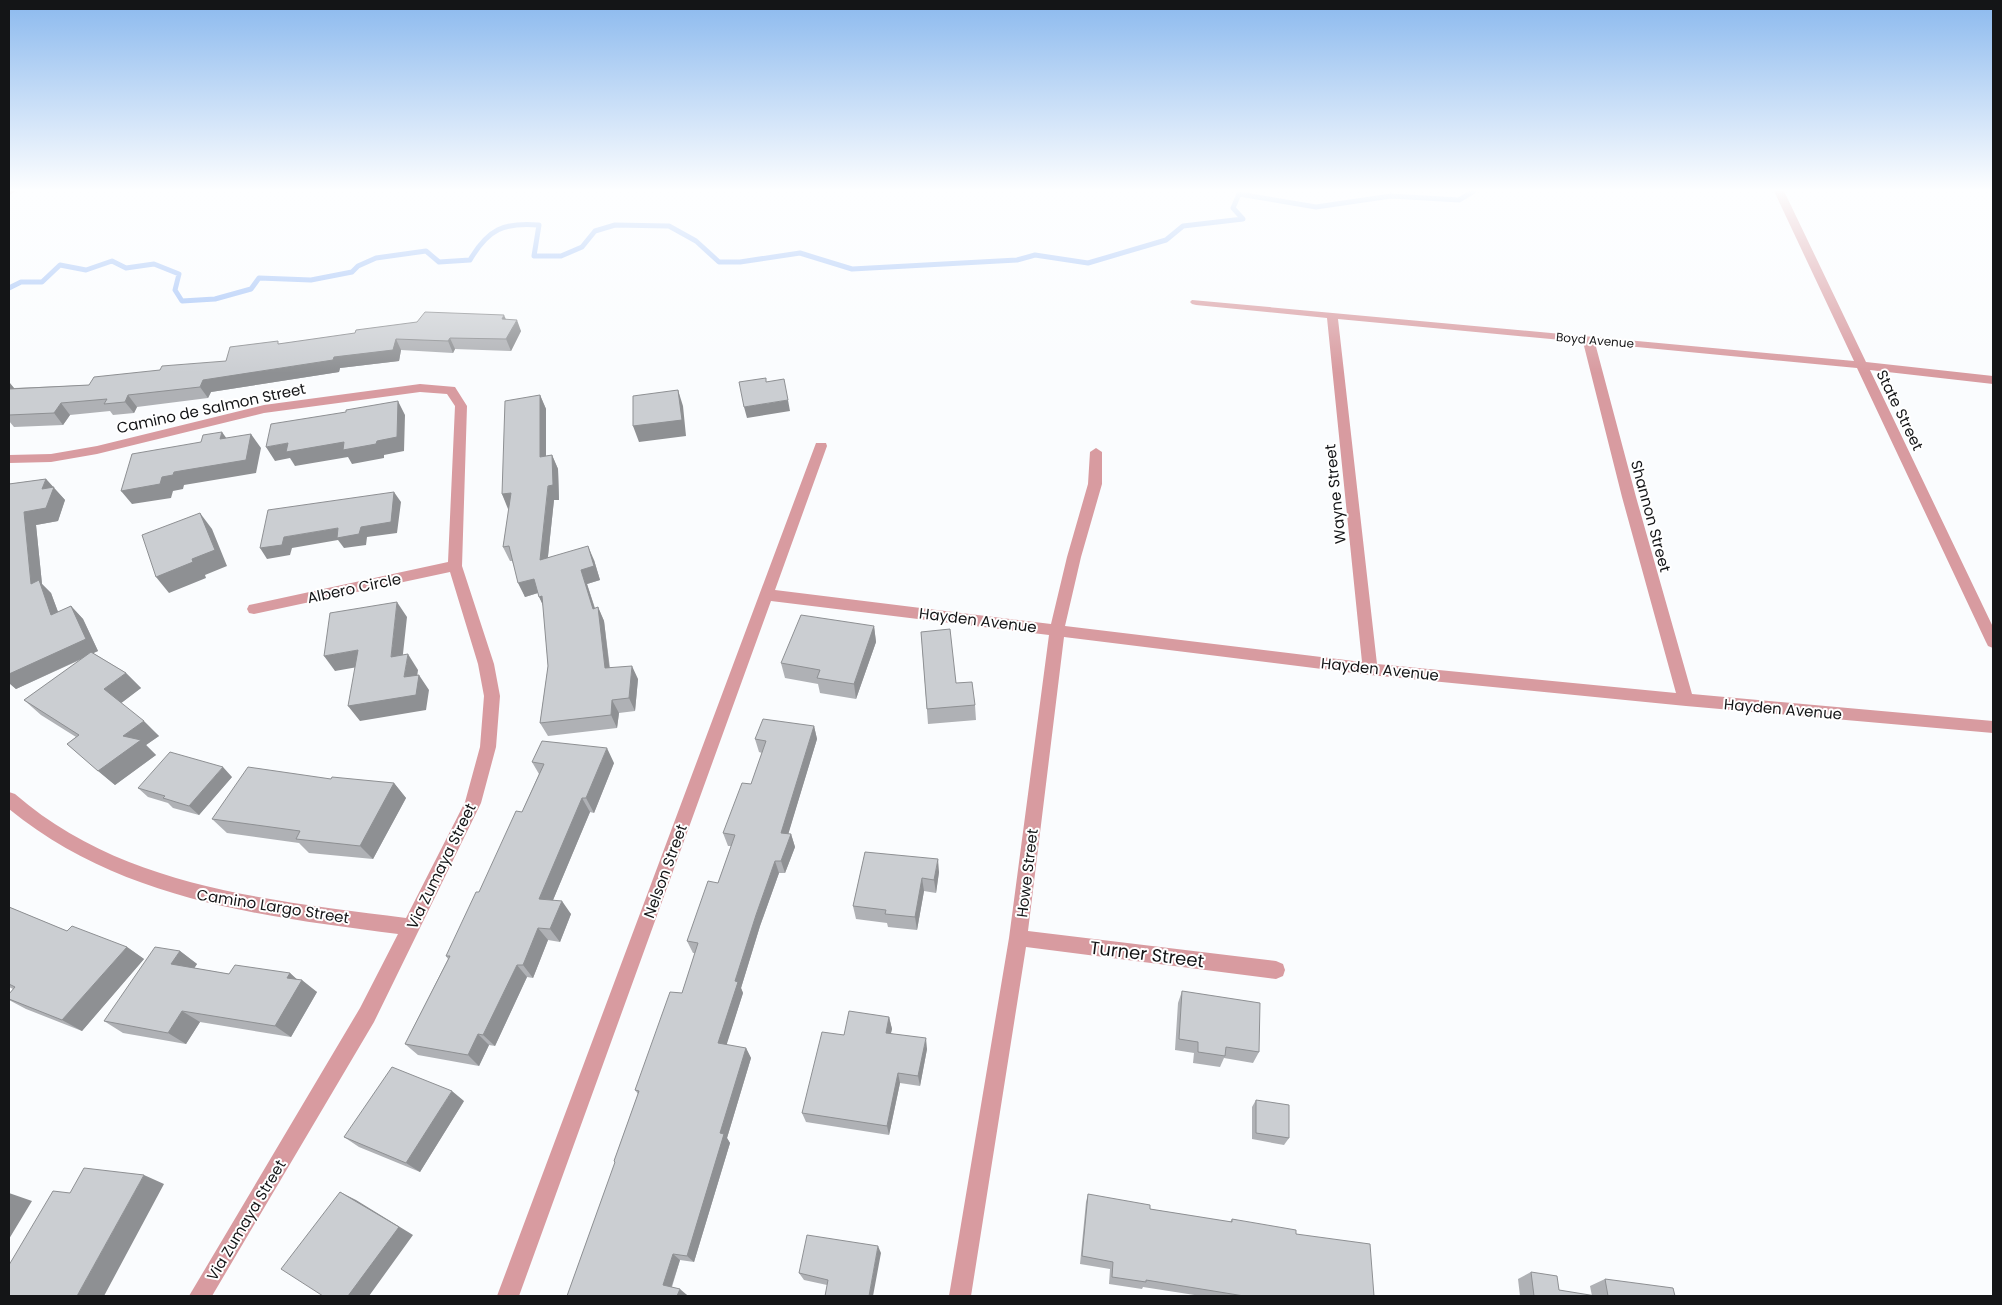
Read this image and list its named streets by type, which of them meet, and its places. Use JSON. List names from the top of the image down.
{
  "streets": {
    "street": [
      "Boyd Avenue",
      "Camino de Salmon Street",
      "State Street",
      "Wayne Street",
      "Shannon Street",
      "Albero Circle",
      "Hayden Avenue",
      "Via Zumaya Street",
      "Nelson Street",
      "Howe Street",
      "Camino Largo Street",
      "Turner Street"
    ]
  },
  "crossings": [
    ["Boyd Avenue", "State Street"],
    ["Boyd Avenue", "Wayne Street"],
    ["Boyd Avenue", "Shannon Street"],
    ["Camino de Salmon Street", "Via Zumaya Street"],
    ["Wayne Street", "Hayden Avenue"],
    ["Shannon Street", "Hayden Avenue"],
    ["Albero Circle", "Via Zumaya Street"],
    ["Hayden Avenue", "Nelson Street"],
    ["Hayden Avenue", "Howe Street"],
    ["Via Zumaya Street", "Camino Largo Street"],
    ["Howe Street", "Turner Street"]
  ]
}
